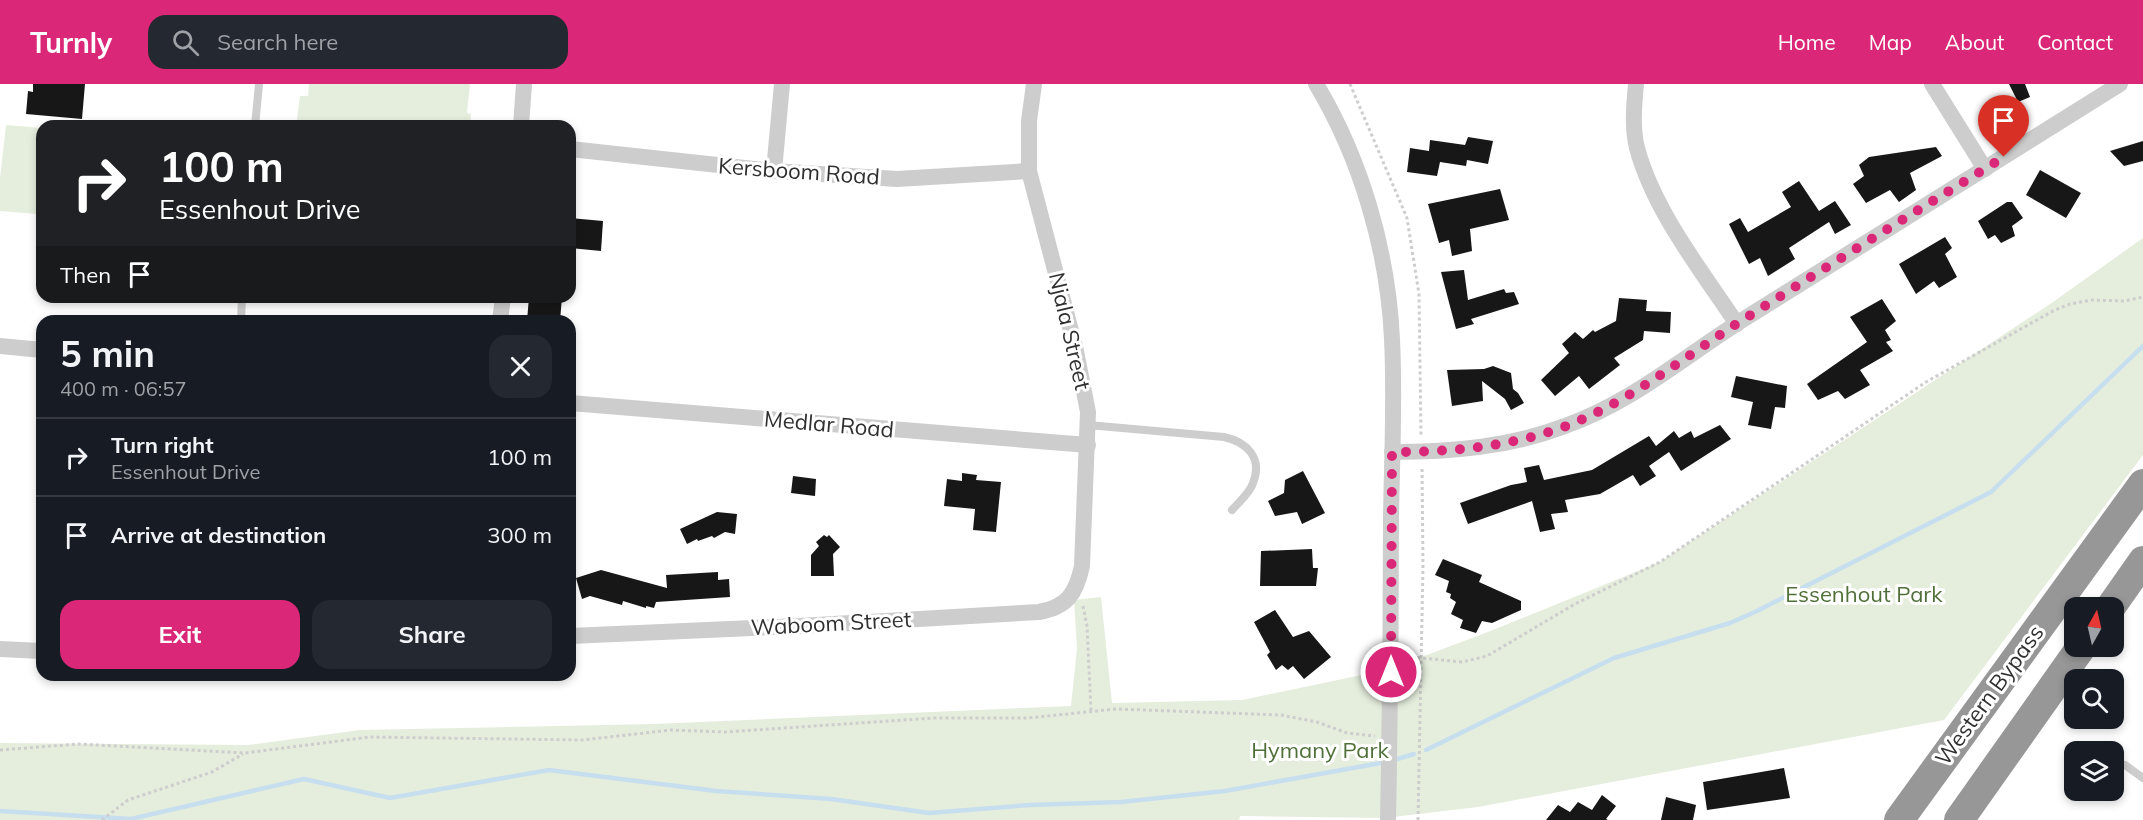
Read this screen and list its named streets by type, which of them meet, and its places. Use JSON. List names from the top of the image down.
{
  "streets": {
    "highway": ["Western Bypass"],
    "street": [
      "Kersboom Road",
      "Njala Street",
      "Medlar Road",
      "Waboom Street"
    ]
  },
  "crossings": [
    ["Kersboom Road", "Njala Street"],
    ["Njala Street", "Medlar Road"],
    ["Njala Street", "Waboom Street"]
  ],
  "parks": ["Essenhout Park", "Hymany Park"],
  "north": "top",
  "page": {
    "header": "Turnly",
    "search": "Search here",
    "nav": [
      "Home",
      "Map",
      "About",
      "Contact"
    ],
    "turn": ["100 m", "Essenhout Drive"],
    "then": "Then",
    "heading": ["5 min", "400 m · 06:57"],
    "list": [
      {
        "name": "Turn right",
        "note": "Essenhout Drive",
        "value": "100 m"
      },
      {
        "name": "Arrive at destination",
        "value": "300 m"
      }
    ],
    "buttons": ["Exit", "Share"]
  }
}
